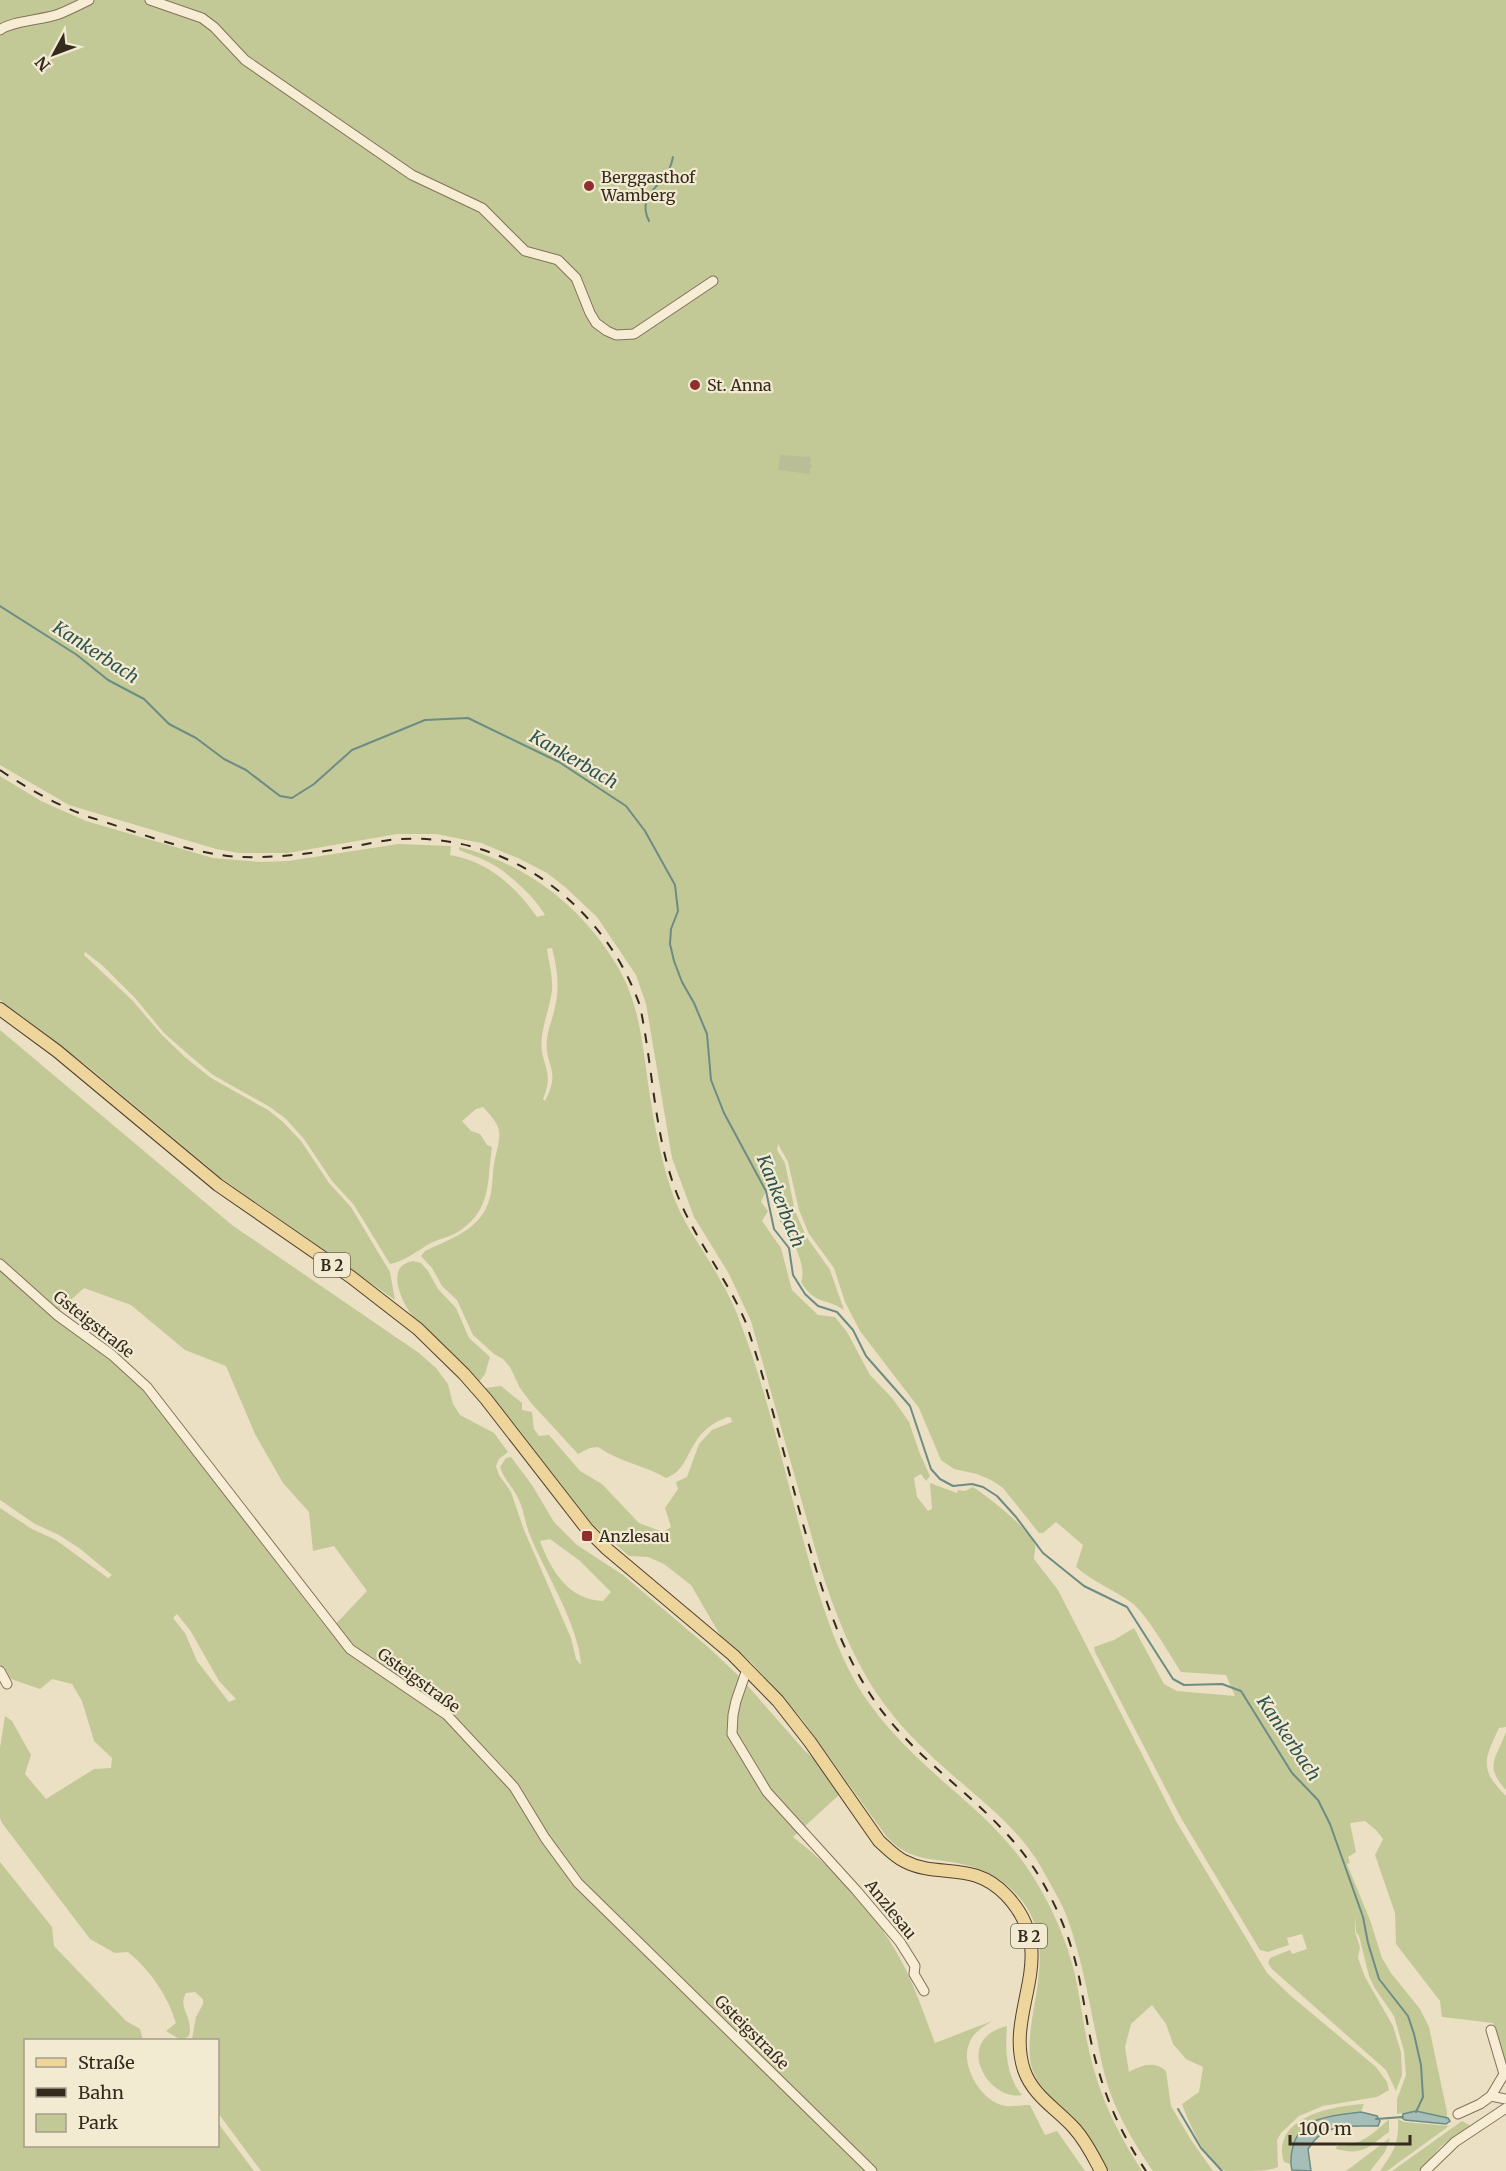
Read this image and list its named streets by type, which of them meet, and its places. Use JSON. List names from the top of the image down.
{
  "streets": {
    "main road": ["B 2"],
    "street": ["Gsteigstraße", "Anzlesau"]
  },
  "crossings": [
    ["B 2", "Anzlesau"]
  ],
  "water": ["Kankerbach"],
  "places": {
    "other": ["Berggasthof Wamberg", "St. Anna"],
    "transit": ["Anzlesau"]
  },
  "legend": ["Straße", "Bahn", "Park"],
  "scale_bar": "100 m",
  "north": "bottom left"
}
